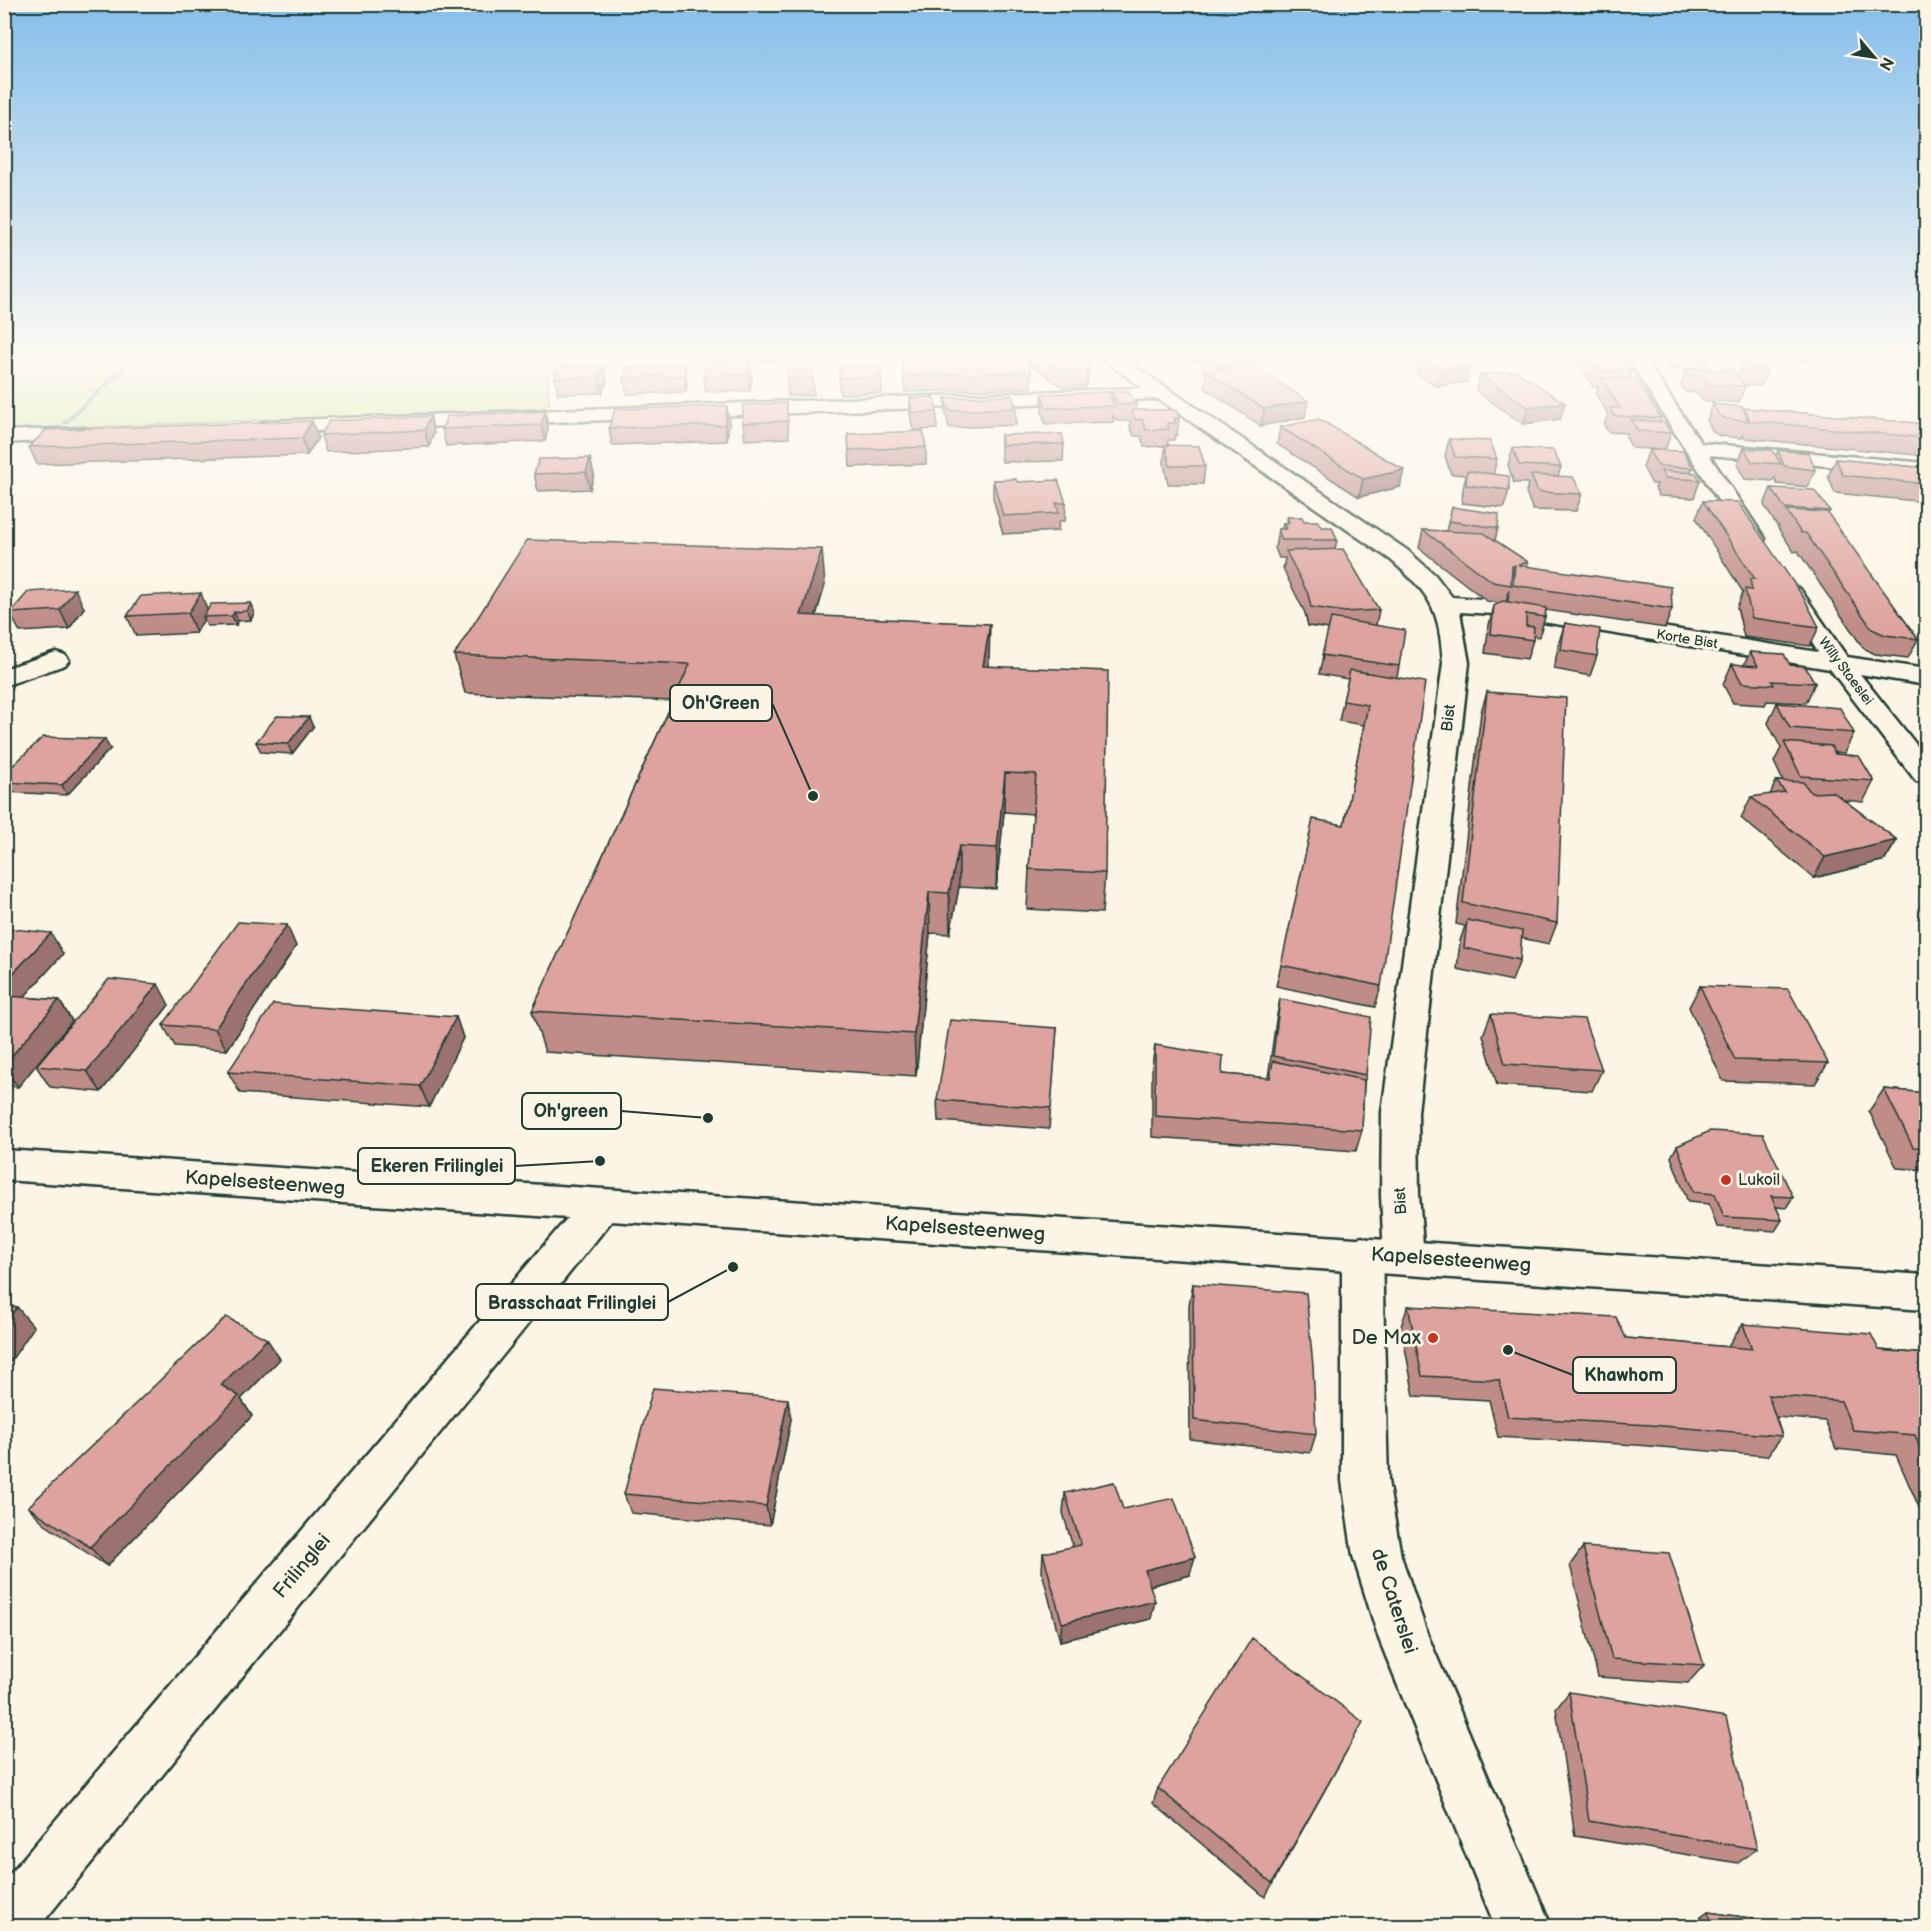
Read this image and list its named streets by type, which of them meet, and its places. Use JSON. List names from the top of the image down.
{
  "streets": {
    "street": [
      "Korte Bist",
      "Willy Staeslei",
      "Bist",
      "Kapelsesteenweg",
      "Frilinglei",
      "de Caterslei"
    ]
  },
  "crossings": [
    ["Korte Bist", "Willy Staeslei"],
    ["Korte Bist", "Bist"],
    ["Bist", "Kapelsesteenweg"],
    ["Bist", "de Caterslei"],
    ["Kapelsesteenweg", "Frilinglei"],
    ["Kapelsesteenweg", "de Caterslei"]
  ],
  "places": [
    "Oh'Green",
    "Oh'green",
    "Ekeren Frilinglei",
    "Lukoil",
    "Brasschaat Frilinglei",
    "De Max",
    "Khawhom"
  ],
  "north": "bottom right"
}
